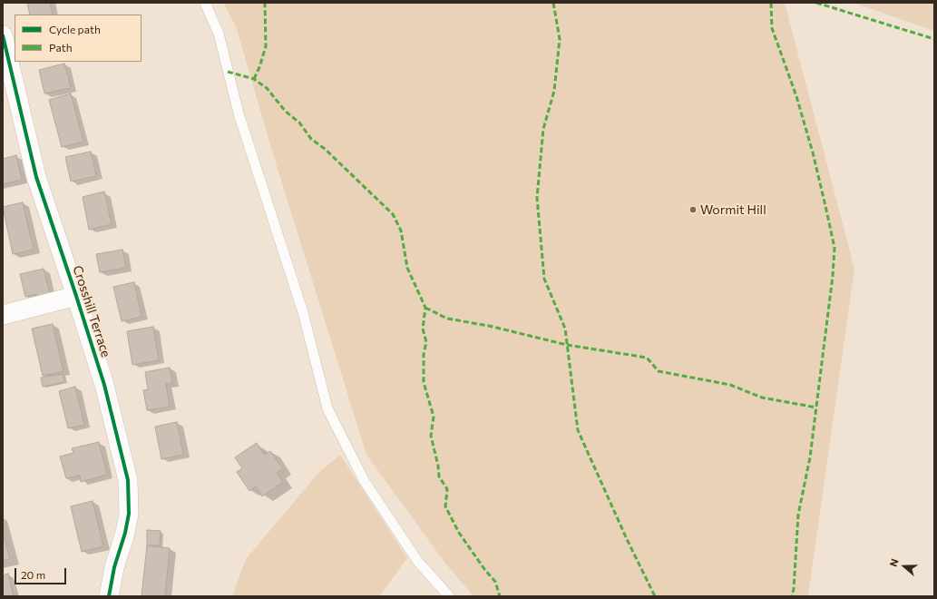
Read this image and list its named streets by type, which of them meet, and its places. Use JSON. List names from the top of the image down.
{
  "streets": {
    "street": ["Crosshill Terrace"]
  },
  "places": ["Wormit Hill"],
  "legend": ["Cycle path", "Path"],
  "scale_bar": "20 m",
  "north": "left"
}
